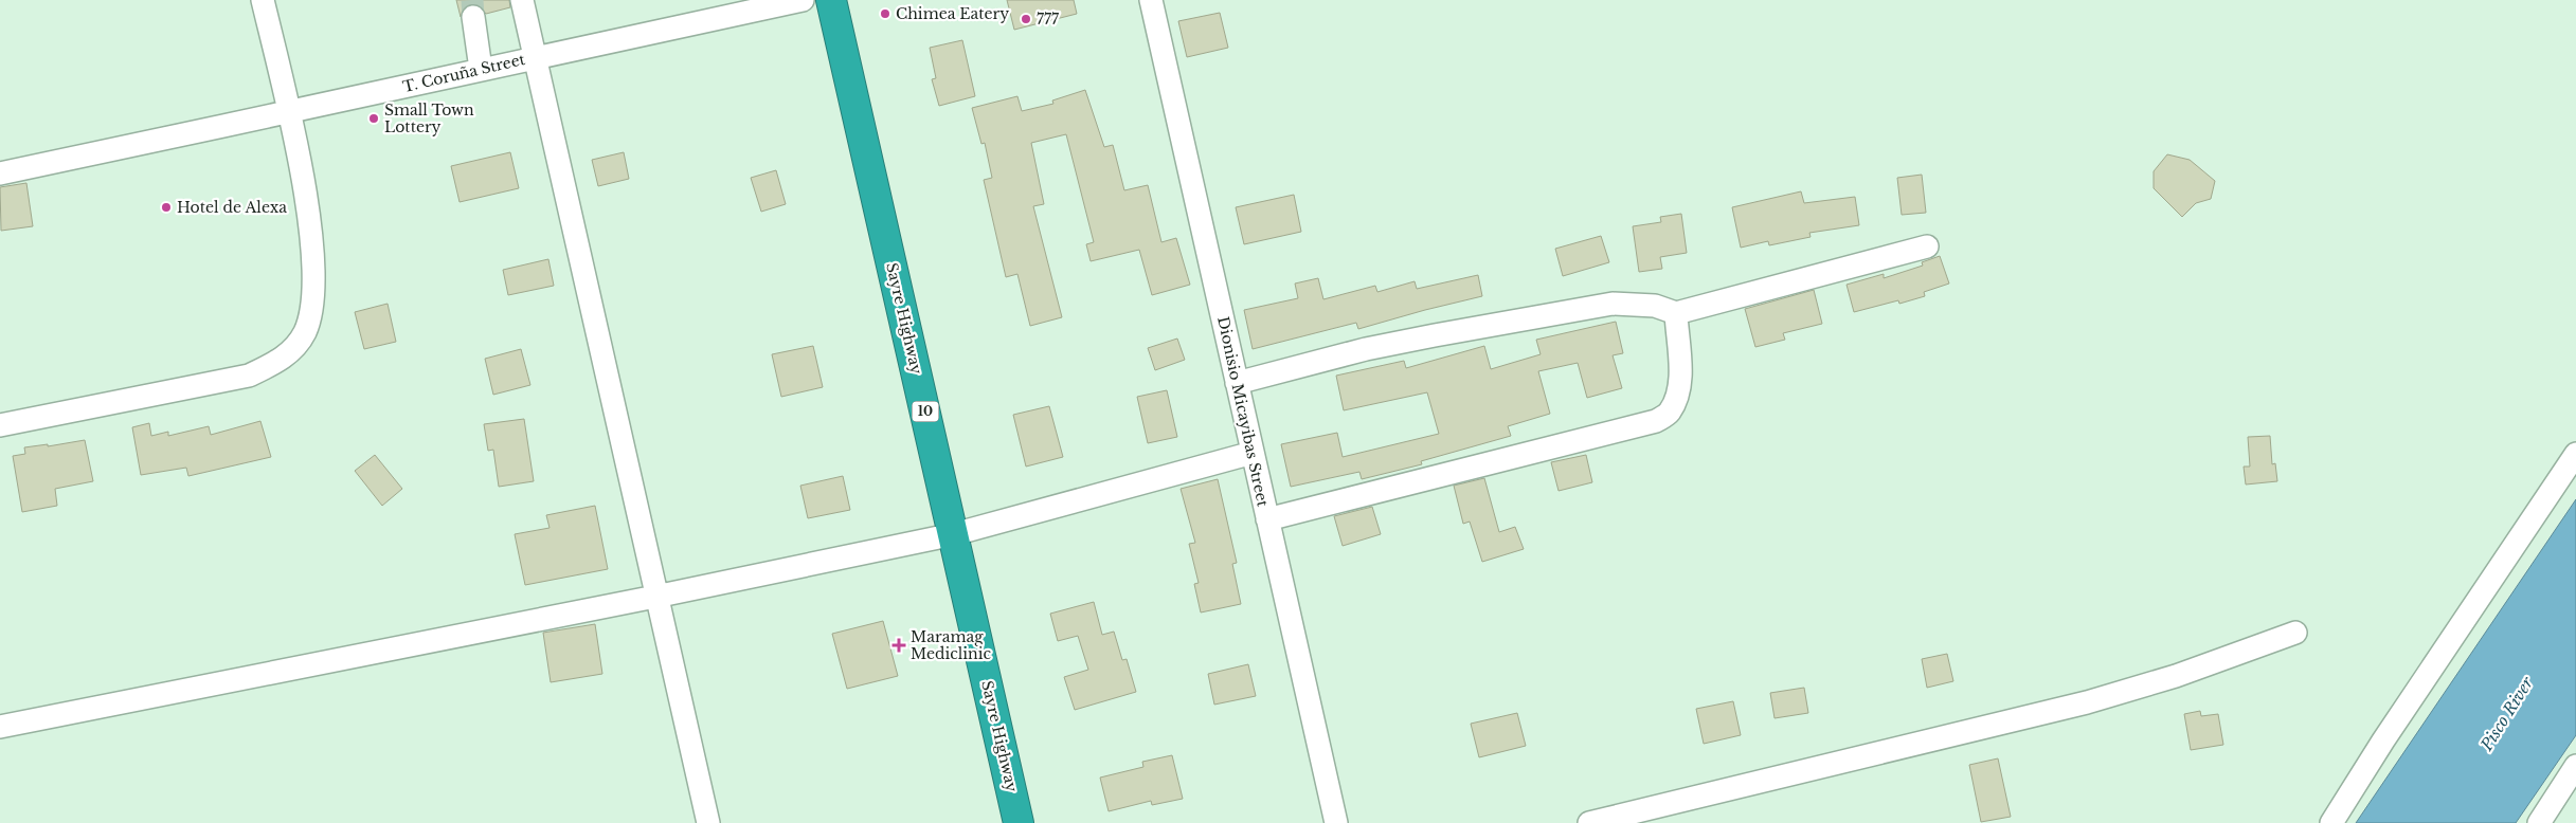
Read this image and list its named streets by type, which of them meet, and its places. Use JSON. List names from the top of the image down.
{
  "streets": {
    "highway": ["Sayre Highway", "10"],
    "street": ["T. Coruña Street", "Dionisio Micayibas Street"]
  },
  "water": ["Pisco River"],
  "places": {
    "other": [
      "Chimea Eatery",
      "777",
      "Small Town Lottery",
      "Hotel de Alexa"
    ],
    "health": ["Maramag Mediclinic"]
  }
}
